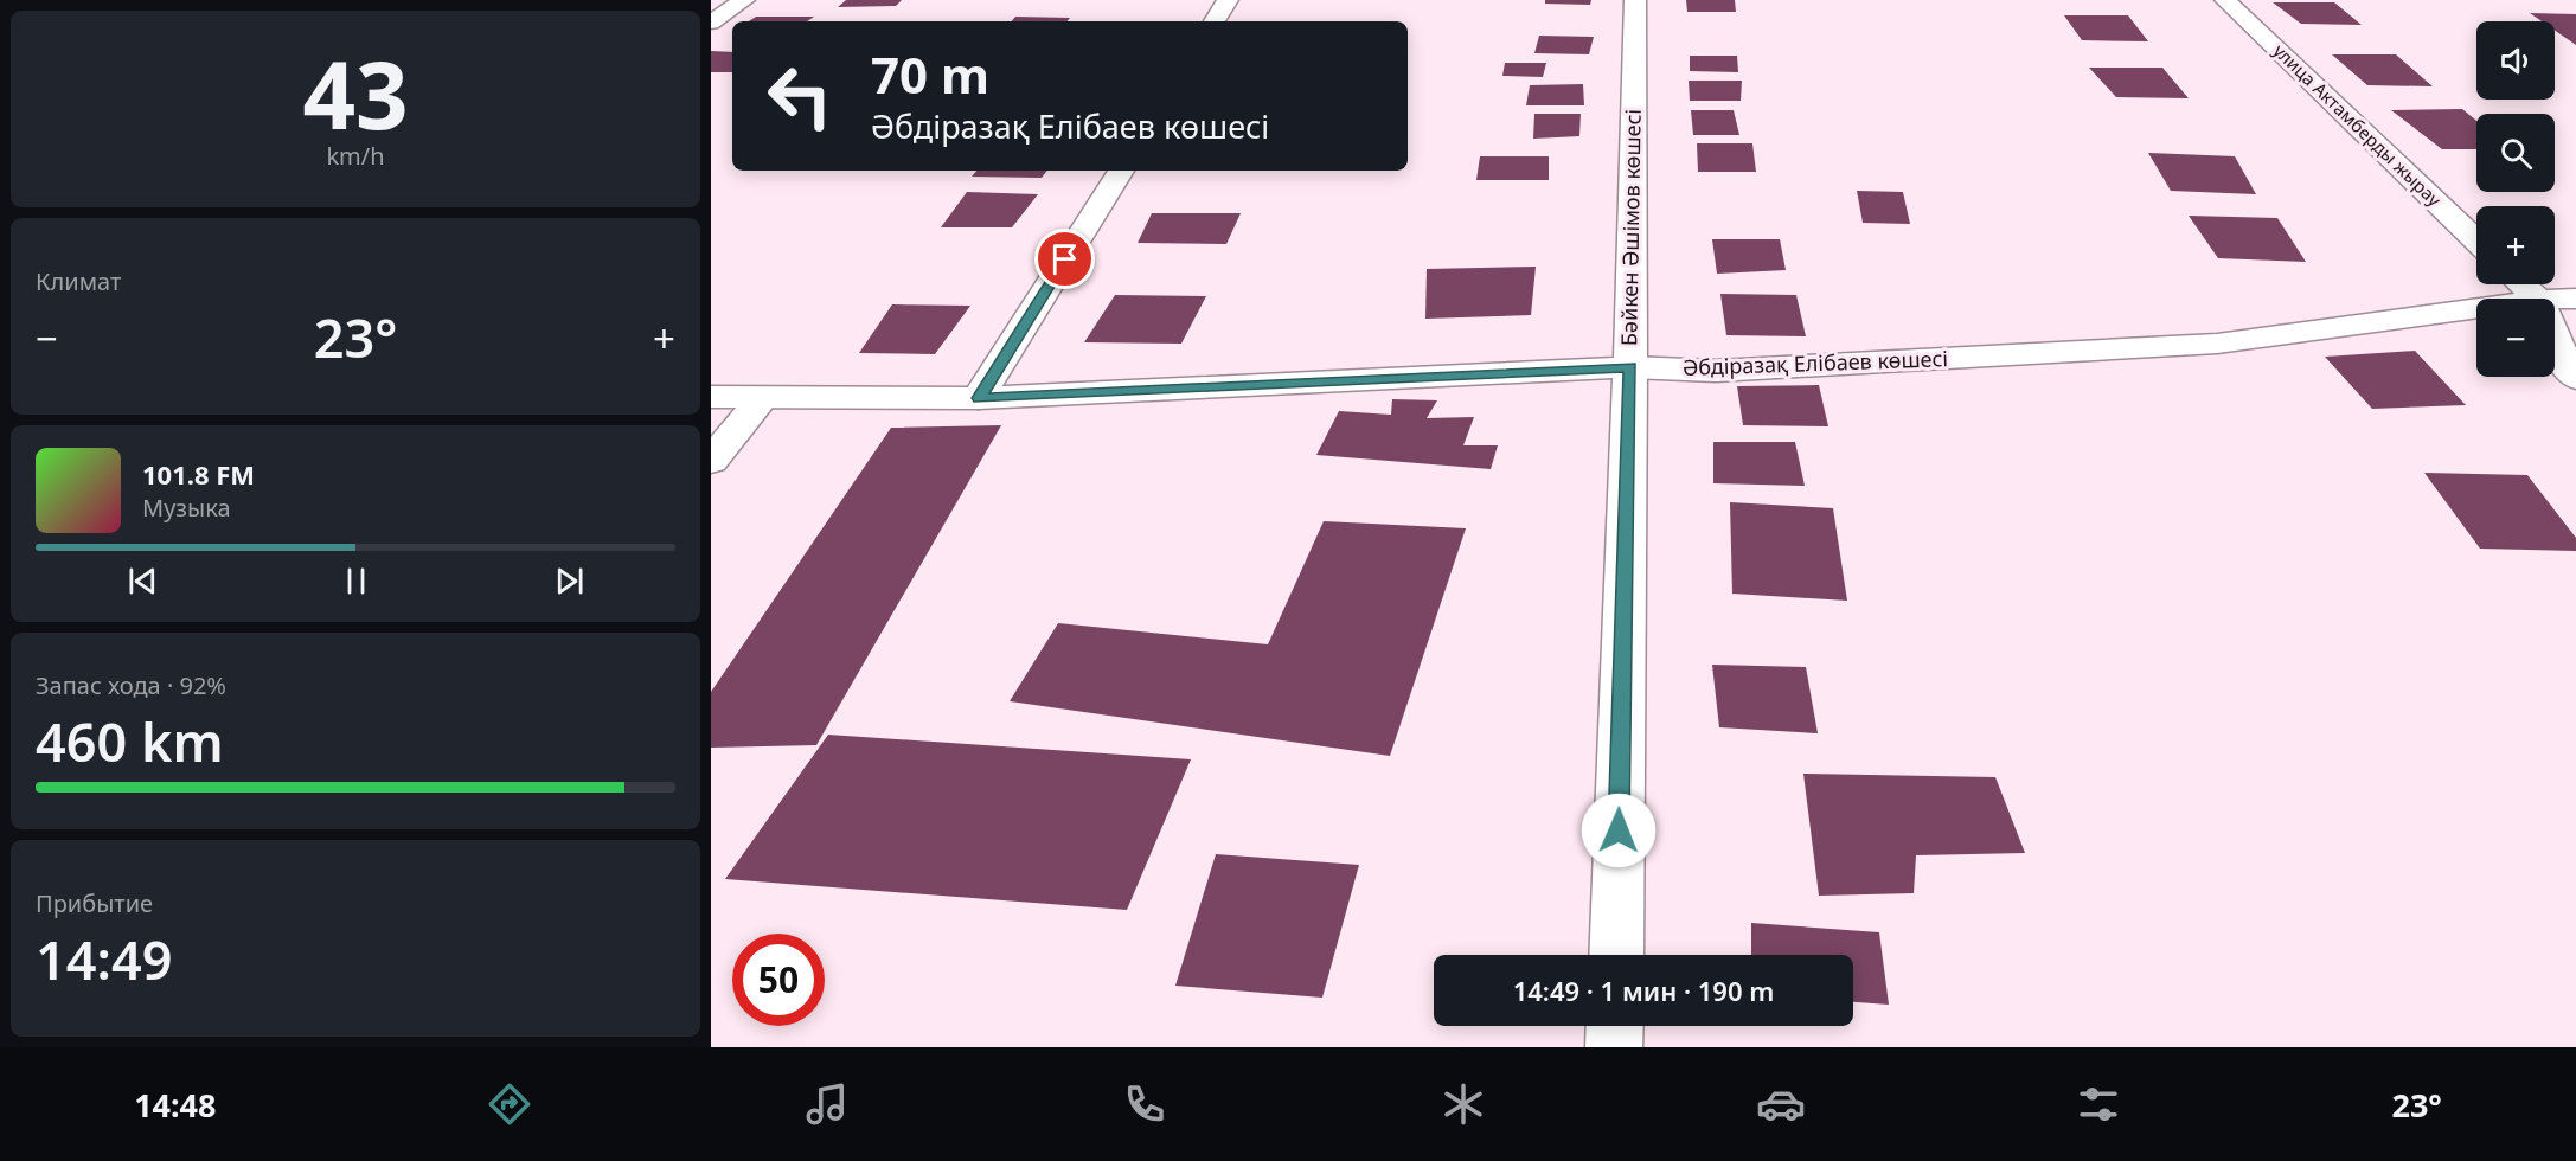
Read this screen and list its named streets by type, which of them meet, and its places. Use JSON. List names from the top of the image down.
{
  "streets": {
    "street": ["улица Актамберды жырау", "Бәйкен Әшімов көшесі", "Әбдіразақ Елібаев көшесі"]
  },
  "crossings": [
    ["Бәйкен Әшімов көшесі", "Әбдіразақ Елібаев көшесі"]
  ],
  "page": {
    "tile": [
      ["43", "km/h"],
      "Климат",
      ["Запас хода · 92%", "460 km"],
      ["Прибытие", "14:49"]
    ],
    "map_buttons": ["+", "−"],
    "turn": ["70 m", "Әбдіразақ Елібаев көшесі"],
    "heat": ["−", "23°", "+"],
    "song": ["101.8 FM", "Музыка"],
    "limit": "50",
    "trip": "14:49 · 1 мин · 190 m",
    "tabs": ["14:48", "23°"]
  }
}
